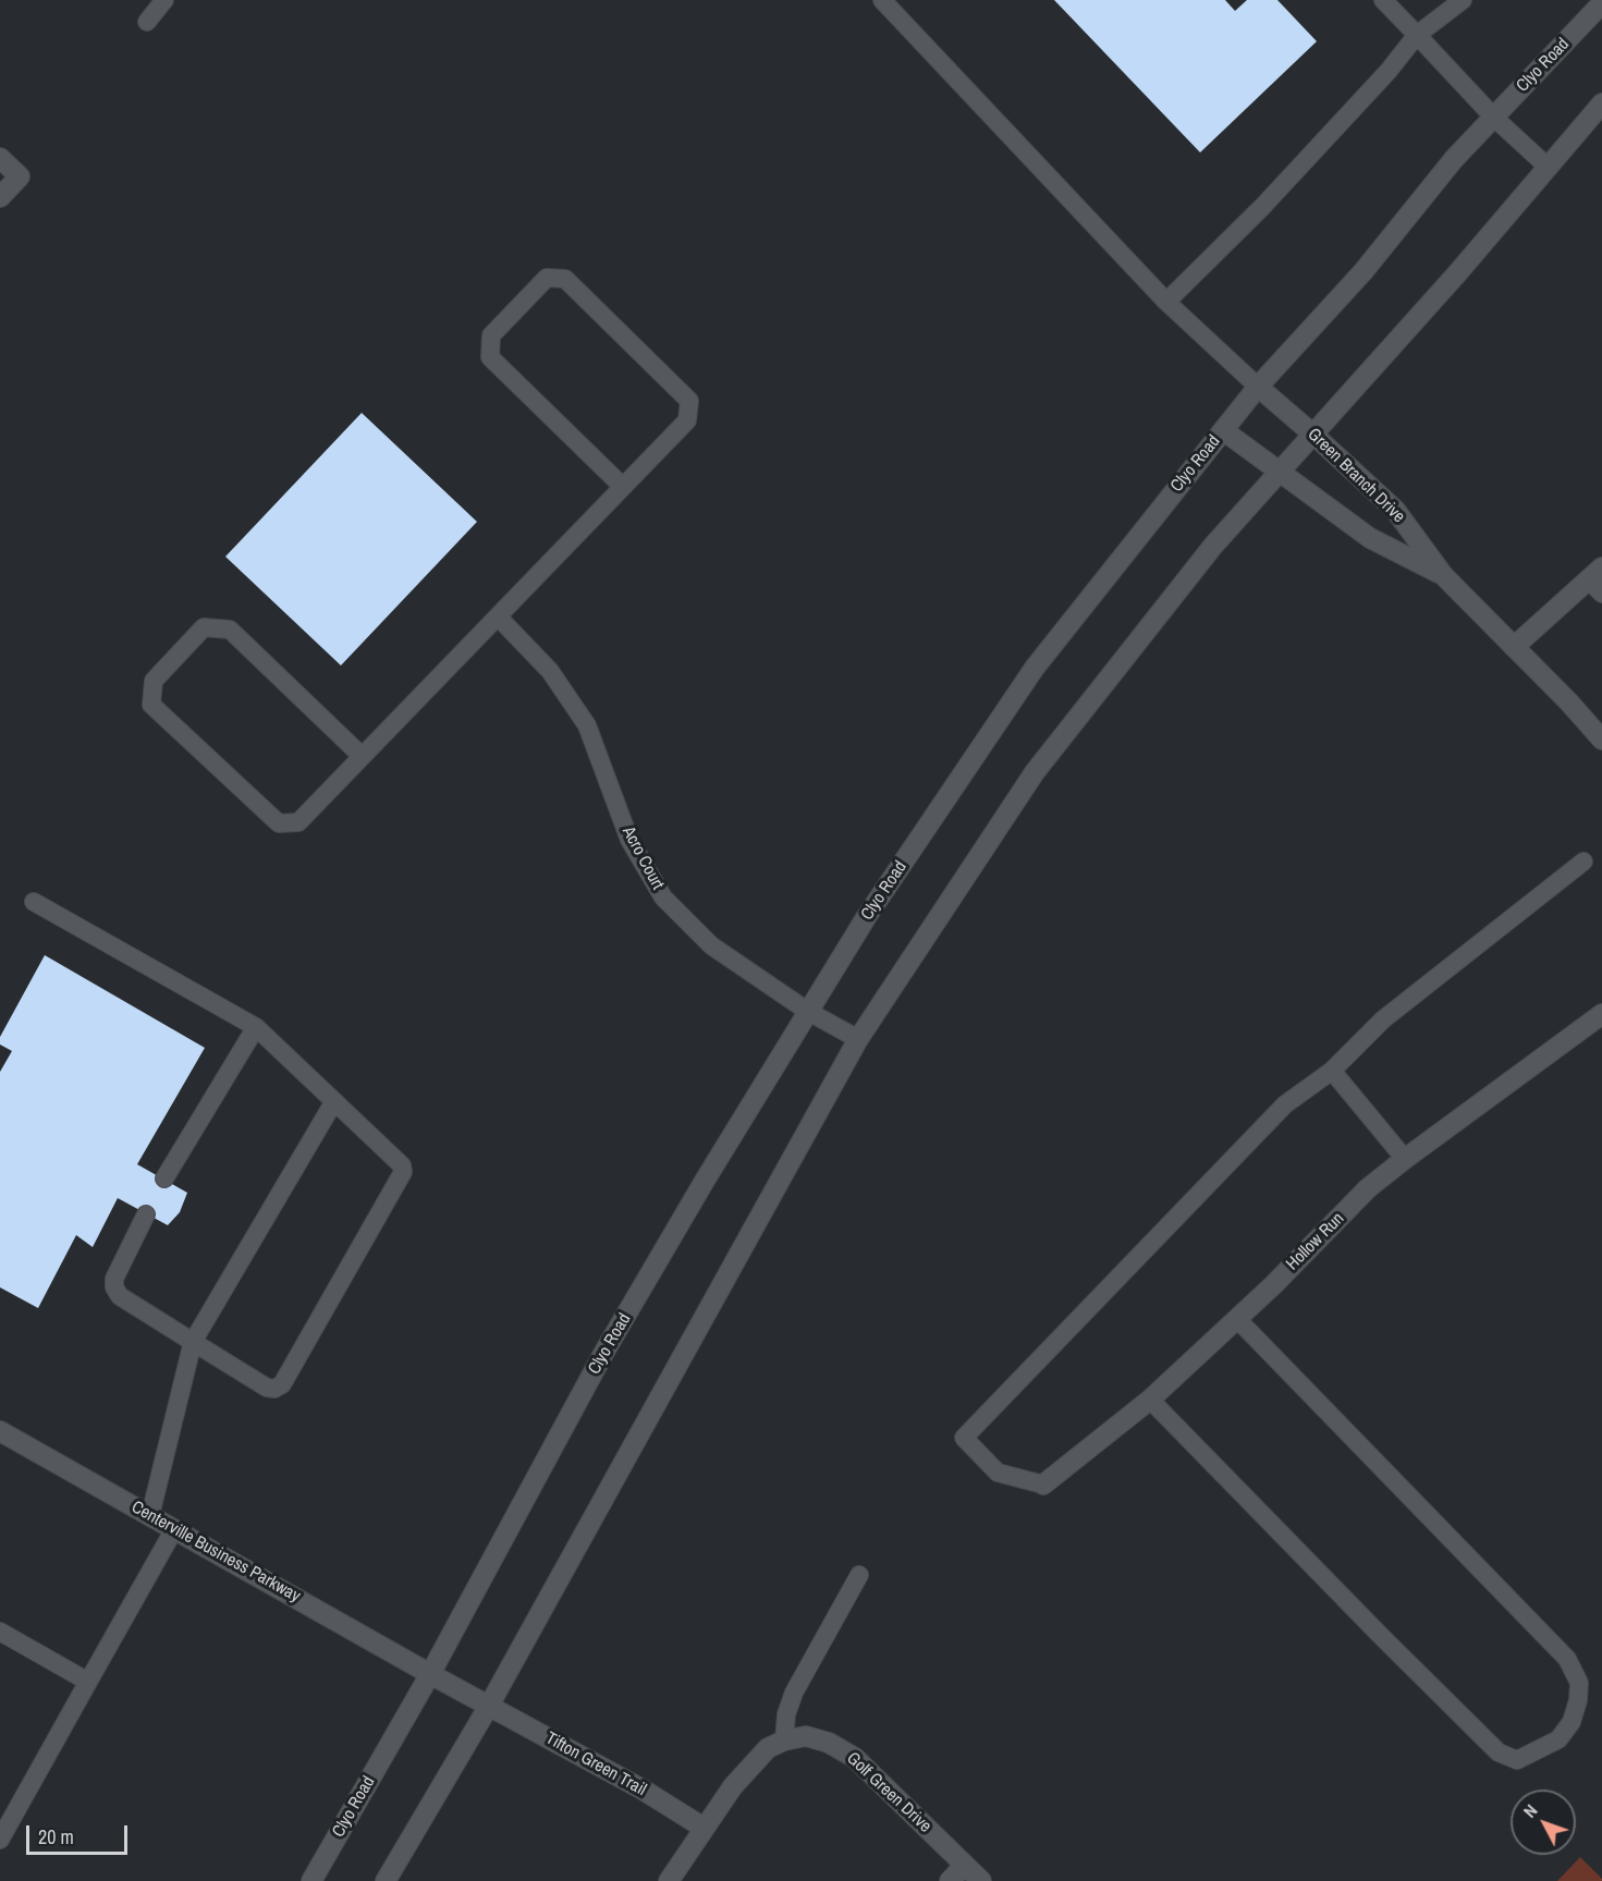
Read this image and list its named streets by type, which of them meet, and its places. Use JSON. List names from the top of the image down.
{
  "streets": {
    "street": [
      "Clyo Road",
      "Green Branch Drive",
      "Hollow Run",
      "Centerville Business Parkway",
      "Tifton Green Trail",
      "Golf Green Drive"
    ],
    "lane": ["Acro Court"]
  },
  "crossings": [
    ["Clyo Road", "Green Branch Drive"],
    ["Clyo Road", "Acro Court"],
    ["Clyo Road", "Centerville Business Parkway"],
    ["Clyo Road", "Tifton Green Trail"],
    ["Centerville Business Parkway", "Tifton Green Trail"]
  ],
  "scale_bar": "20 m",
  "north": "top left"
}
